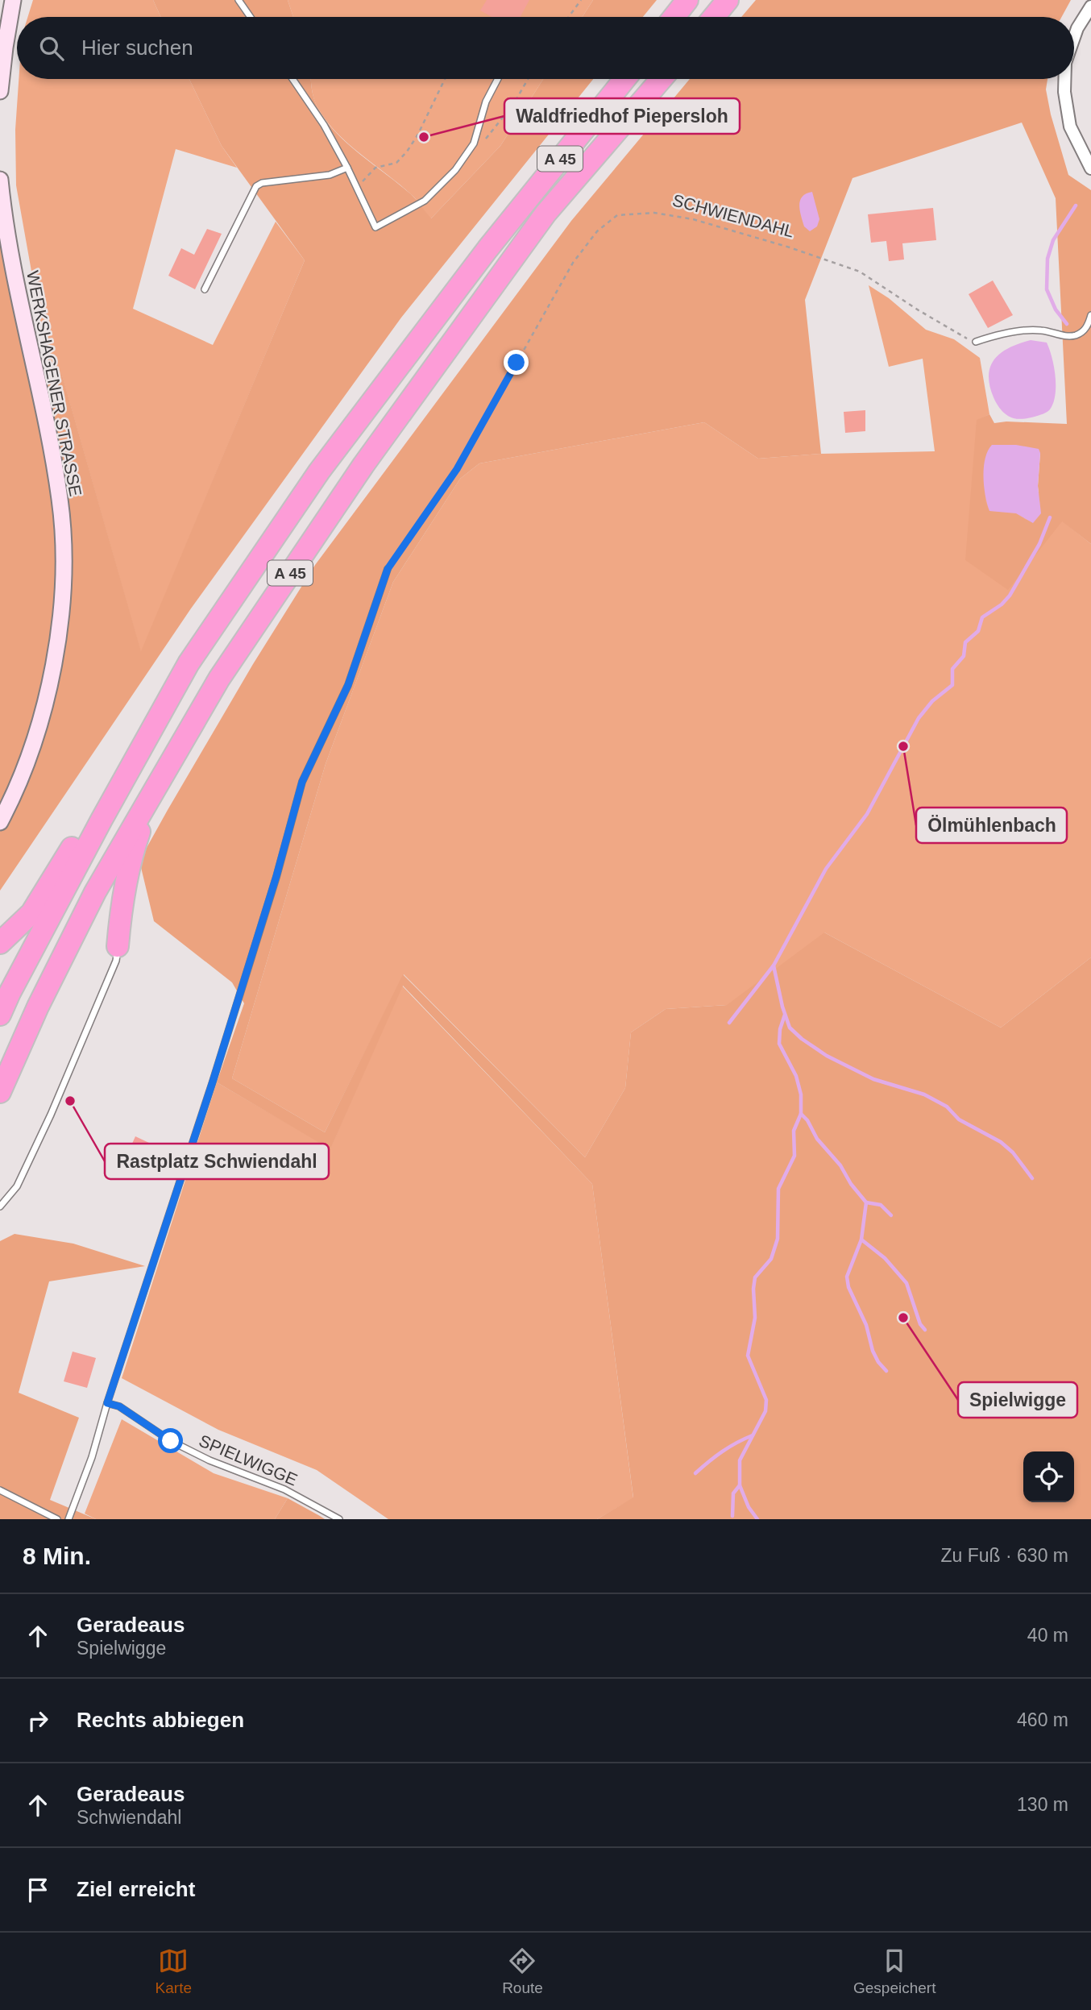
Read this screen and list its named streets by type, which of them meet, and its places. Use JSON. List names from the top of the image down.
{
  "streets": {
    "highway": ["A 45"],
    "main road": ["WERKSHAGENER STRASSE"],
    "lane": ["SPIELWIGGE"],
    "path": ["SCHWIENDAHL"]
  },
  "places": [
    "Waldfriedhof Piepersloh",
    "Ölmühlenbach",
    "Rastplatz Schwiendahl",
    "Spielwigge"
  ],
  "page": {
    "search": "Hier suchen",
    "heading": ["8 Min.", "Zu Fuß · 630 m"],
    "list": [
      ["Geradeaus", "Spielwigge", "40 m"],
      ["Rechts abbiegen", "460 m"],
      ["Geradeaus", "Schwiendahl", "130 m"],
      "Ziel erreicht"
    ],
    "nav": ["Karte", "Route", "Gespeichert"]
  }
}
